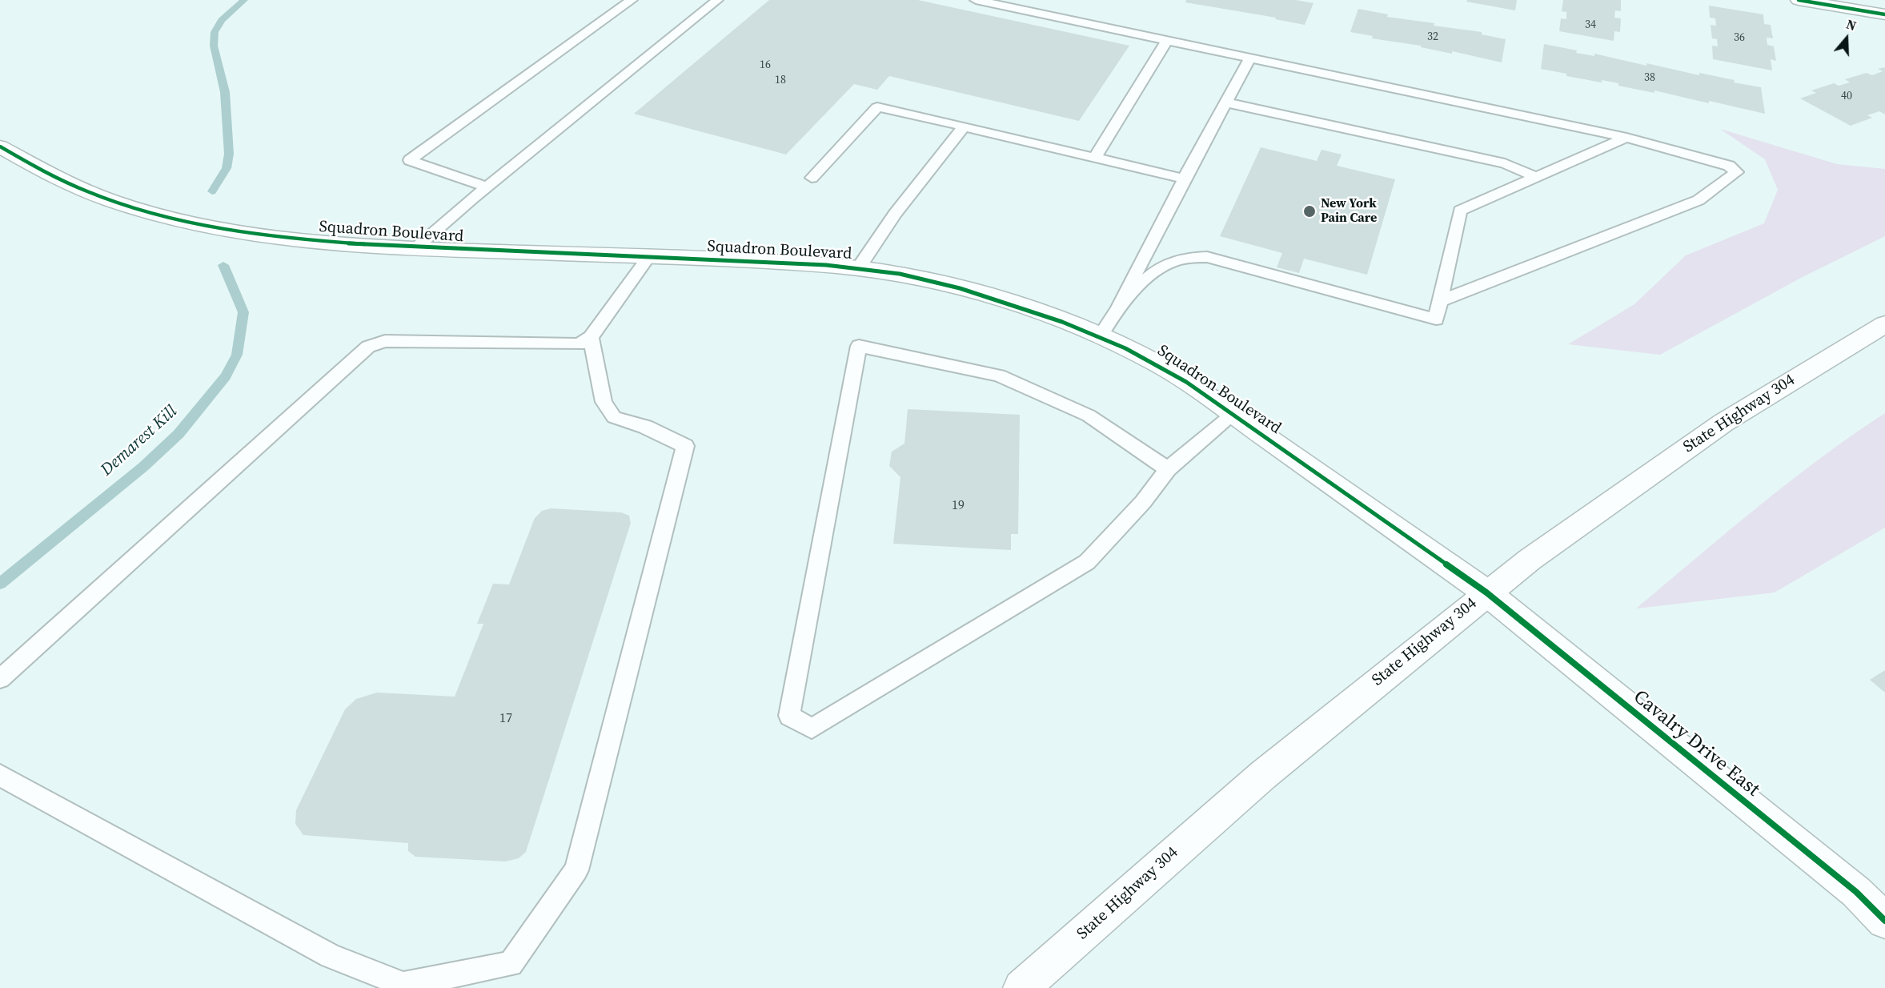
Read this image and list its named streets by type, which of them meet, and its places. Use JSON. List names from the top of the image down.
{
  "streets": {
    "street": ["Squadron Boulevard", "State Highway 304", "Cavalry Drive East"]
  },
  "crossings": [
    ["Squadron Boulevard", "State Highway 304"],
    ["Squadron Boulevard", "Cavalry Drive East"],
    ["State Highway 304", "Cavalry Drive East"]
  ],
  "water": ["Demarest Kill"],
  "places": ["New York Pain Care"],
  "house_numbers": [
    "34",
    "32",
    "36",
    "16",
    "38",
    "18",
    "40",
    "19",
    "17"
  ],
  "north": "top"
}
